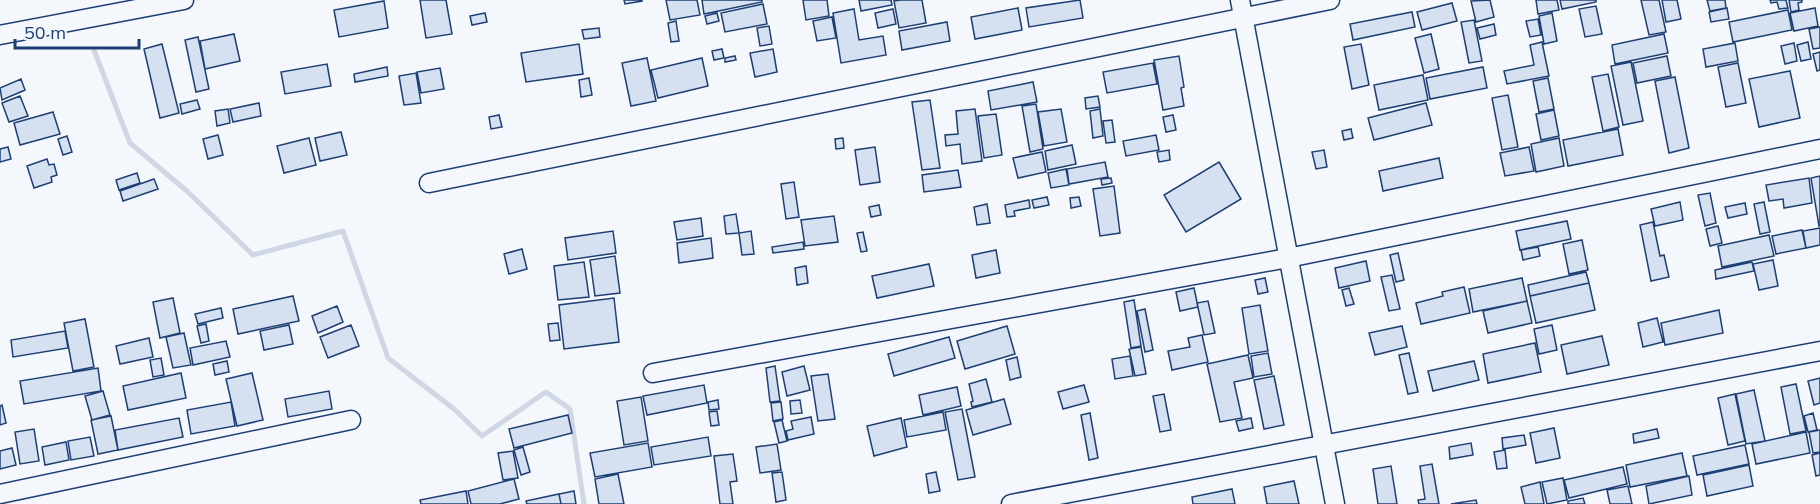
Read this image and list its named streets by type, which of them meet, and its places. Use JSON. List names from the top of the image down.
{
  "scale_bar": "50 m"
}
